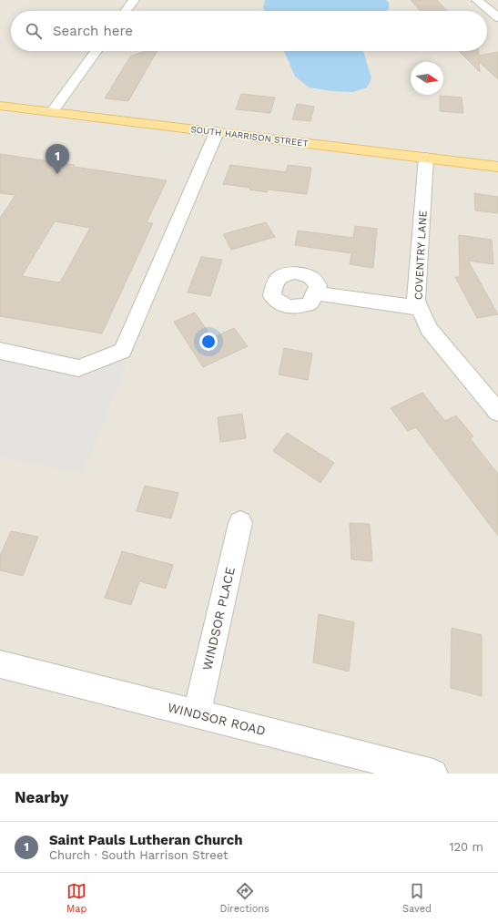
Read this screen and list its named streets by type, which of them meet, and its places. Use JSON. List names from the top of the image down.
{
  "streets": {
    "main road": ["SOUTH HARRISON STREET"],
    "street": ["COVENTRY LANE", "WINDSOR PLACE", "WINDSOR ROAD"]
  },
  "crossings": [
    ["SOUTH HARRISON STREET", "COVENTRY LANE"],
    ["WINDSOR PLACE", "WINDSOR ROAD"]
  ],
  "north": "right",
  "page": {
    "search": "Search here",
    "pins": "1",
    "heading": "Nearby",
    "list": [
      {
        "mark": "1",
        "name": "Saint Pauls Lutheran Church",
        "note": "Church · South Harrison Street",
        "value": "120 m"
      }
    ],
    "nav": ["Map", "Directions", "Saved"]
  }
}
